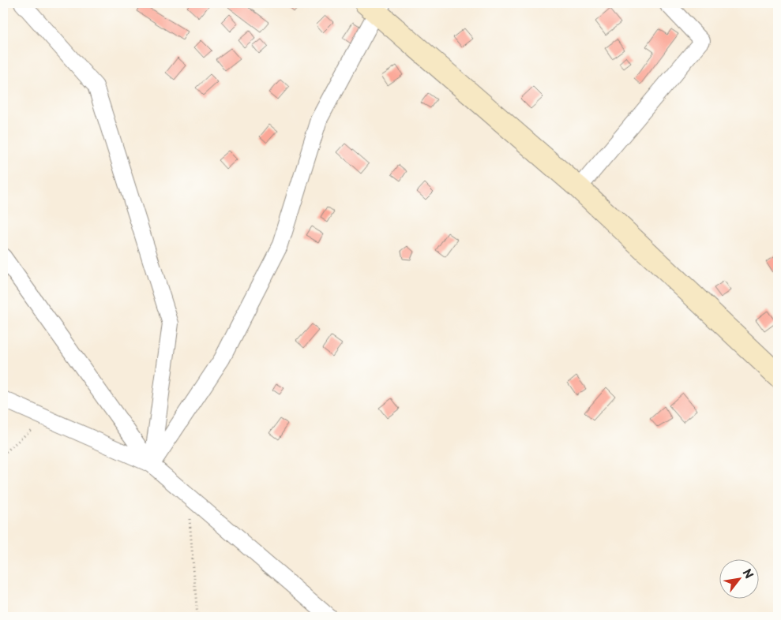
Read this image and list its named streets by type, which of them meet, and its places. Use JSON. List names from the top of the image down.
{
  "north": "top right"
}
